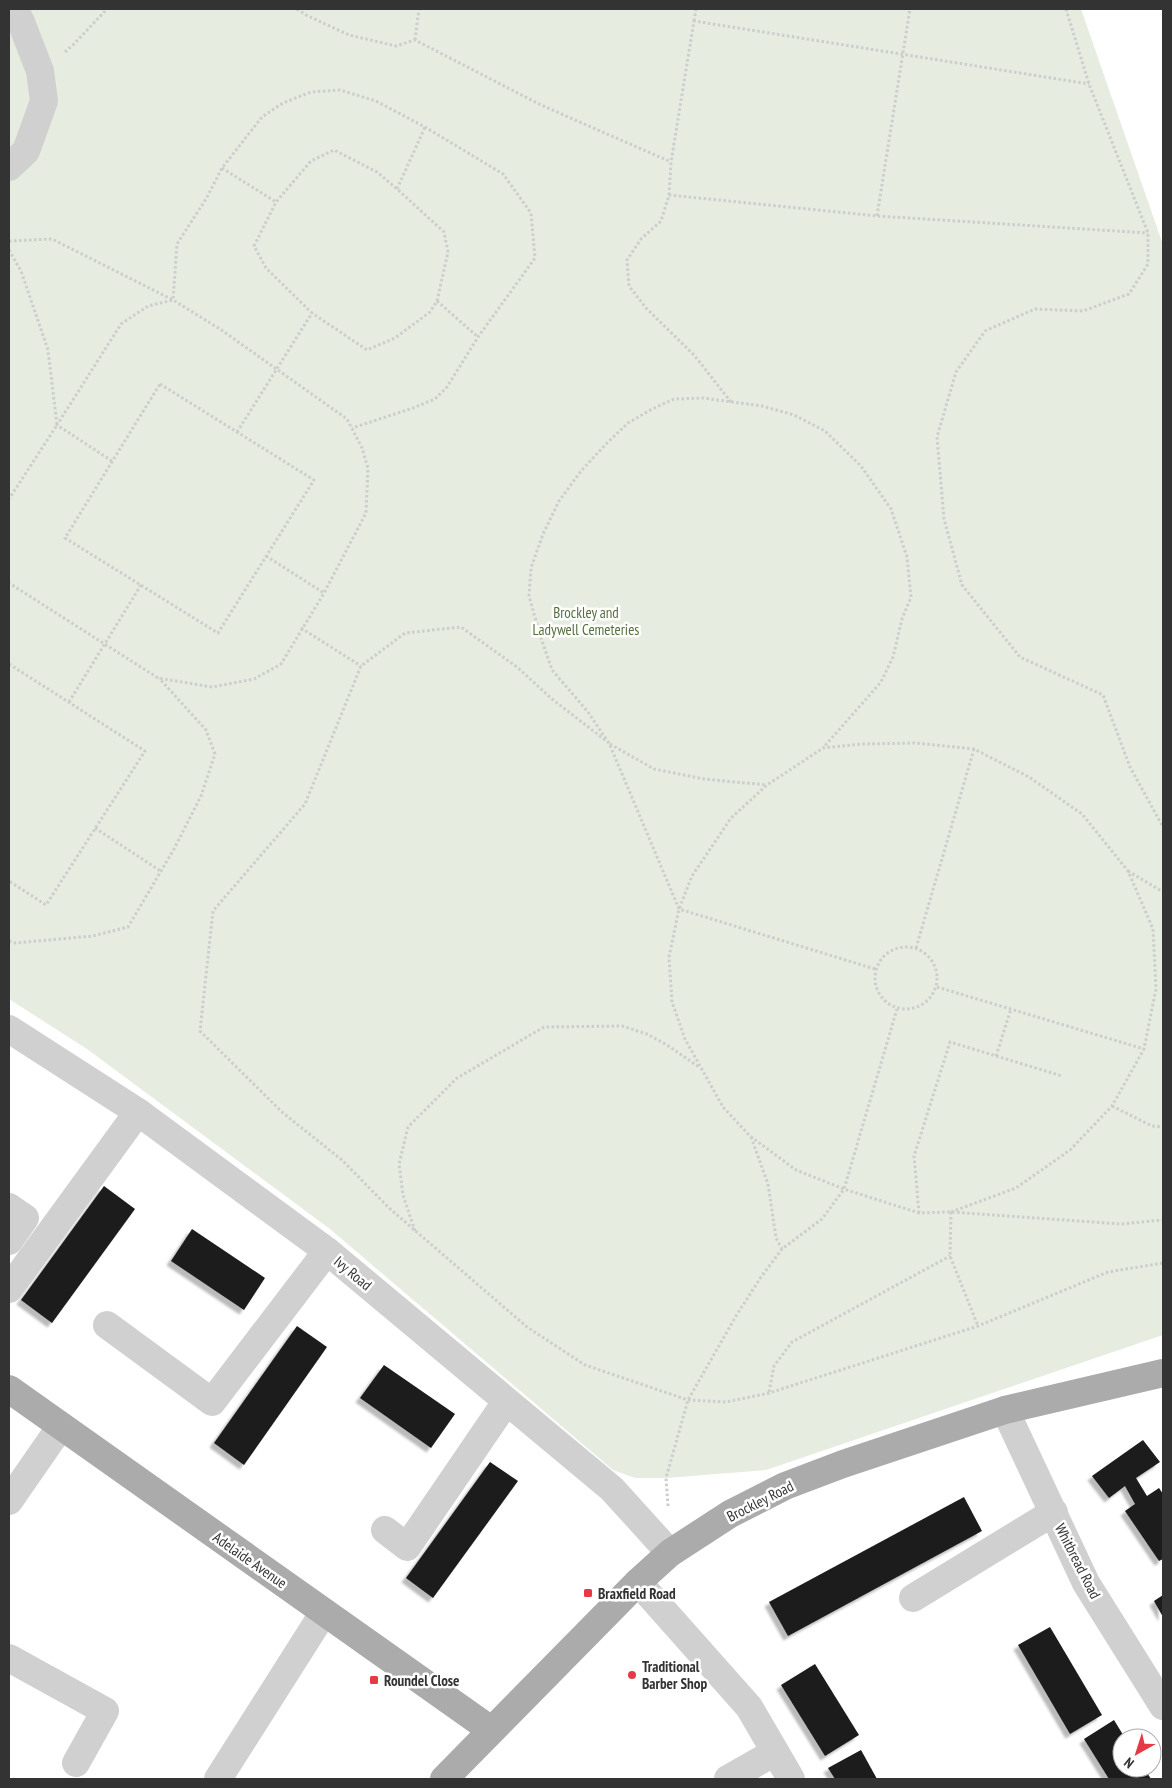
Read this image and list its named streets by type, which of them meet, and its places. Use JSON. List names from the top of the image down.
{
  "streets": {
    "main road": ["Brockley Road", "Adelaide Avenue"],
    "street": ["Ivy Road", "Whitbread Road"]
  },
  "crossings": [
    ["Ivy Road", "Brockley Road"],
    ["Brockley Road", "Adelaide Avenue"],
    ["Brockley Road", "Whitbread Road"]
  ],
  "parks": ["Brockley and Ladywell Cemeteries"],
  "places": {
    "transit": ["Braxfield Road", "Roundel Close"],
    "other": ["Traditional Barber Shop"]
  },
  "north": "bottom left"
}
